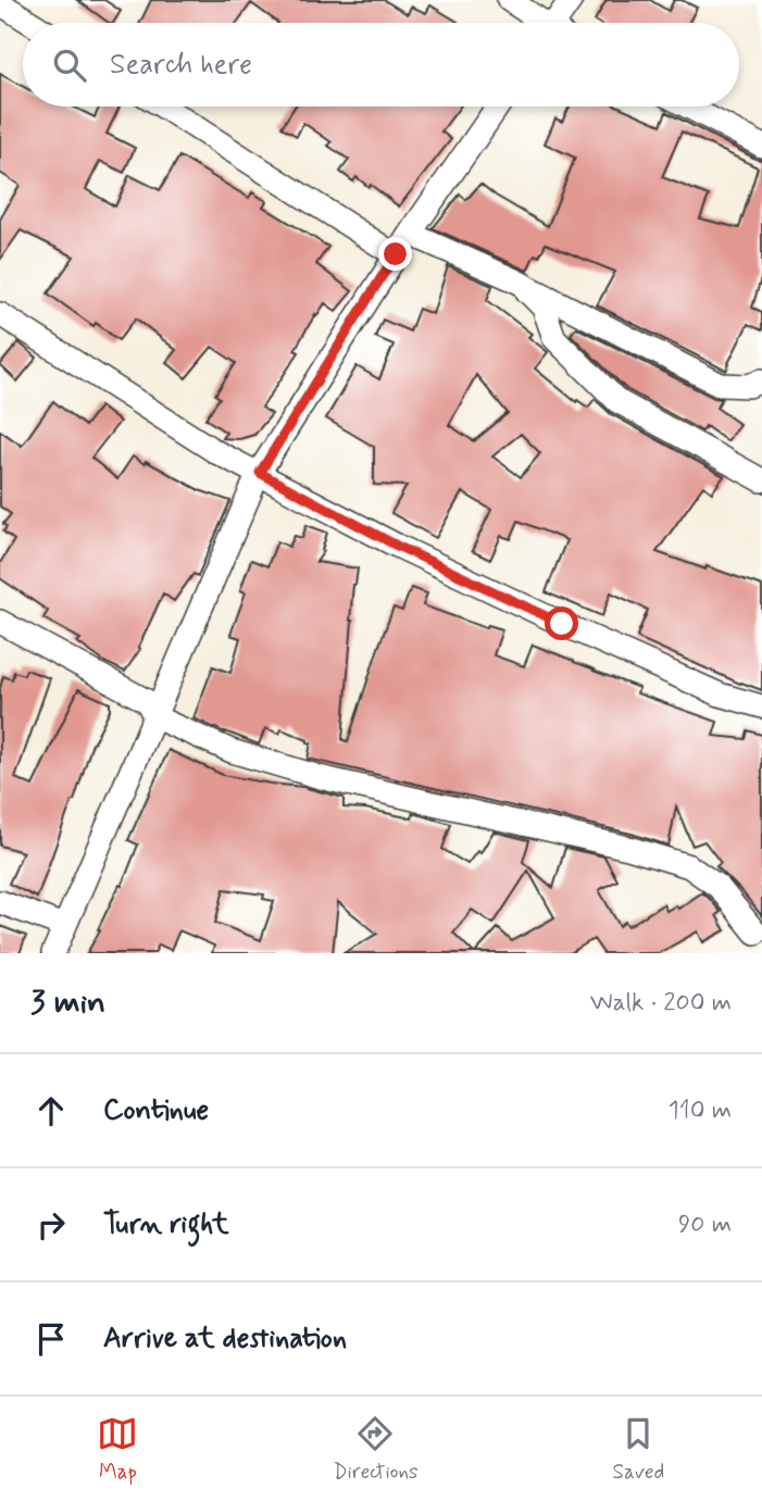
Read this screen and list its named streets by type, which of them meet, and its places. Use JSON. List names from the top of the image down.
{
  "page": {
    "search": "Search here",
    "heading": ["3 min", "Walk · 200 m"],
    "list": [
      ["Continue", "110 m"],
      ["Turn right", "90 m"],
      "Arrive at destination"
    ],
    "nav": ["Map", "Directions", "Saved"]
  }
}
